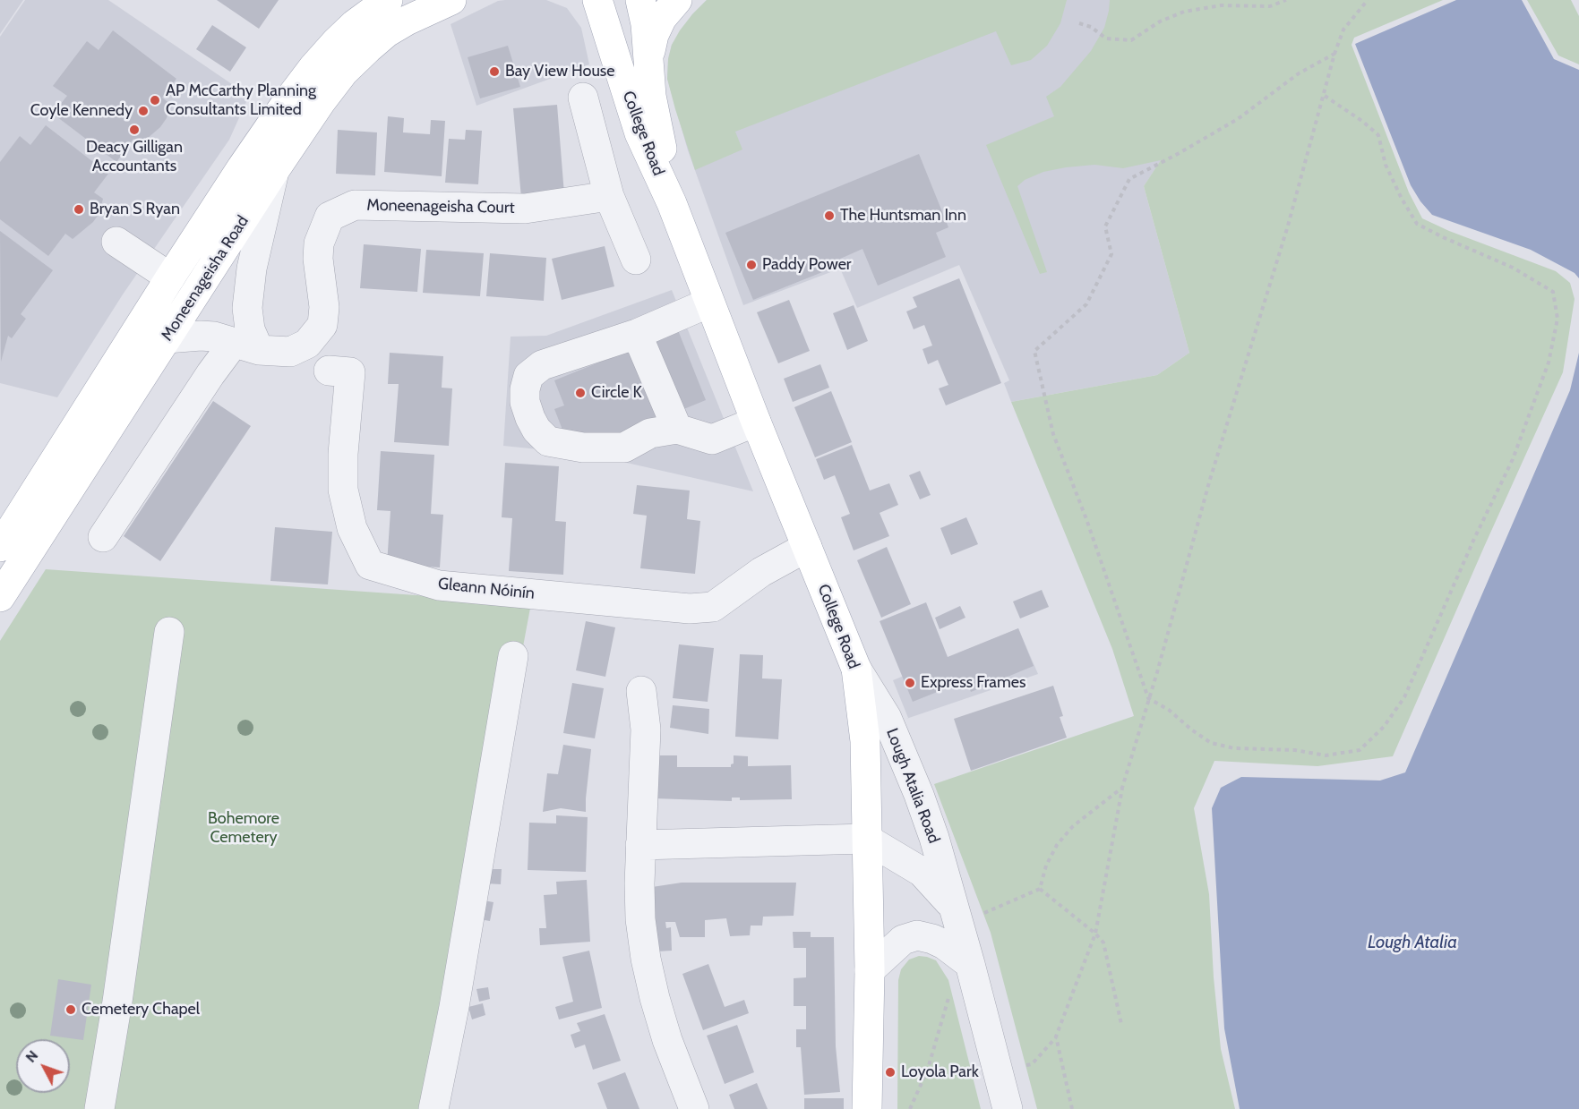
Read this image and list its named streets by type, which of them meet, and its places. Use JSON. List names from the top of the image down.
{
  "streets": {
    "main road": ["College Road", "Moneenageisha Road"],
    "street": ["Moneenageisha Court", "Gleann Nóinín", "Lough Atalia Road"]
  },
  "crossings": [
    ["College Road", "Gleann Nóinín"],
    ["College Road", "Lough Atalia Road"],
    ["Moneenageisha Court", "Moneenageisha Road"]
  ],
  "water": ["Lough Atalia"],
  "parks": ["Bohemore Cemetery"],
  "places": [
    "Bay View House",
    "AP McCarthy Planning Consultants Limited",
    "Coyle Kennedy",
    "Deacy Gilligan Accountants",
    "Bryan S Ryan",
    "The Huntsman Inn",
    "Paddy Power",
    "Circle K",
    "Express Frames",
    "Cemetery Chapel",
    "Loyola Park"
  ],
  "north": "top left"
}
